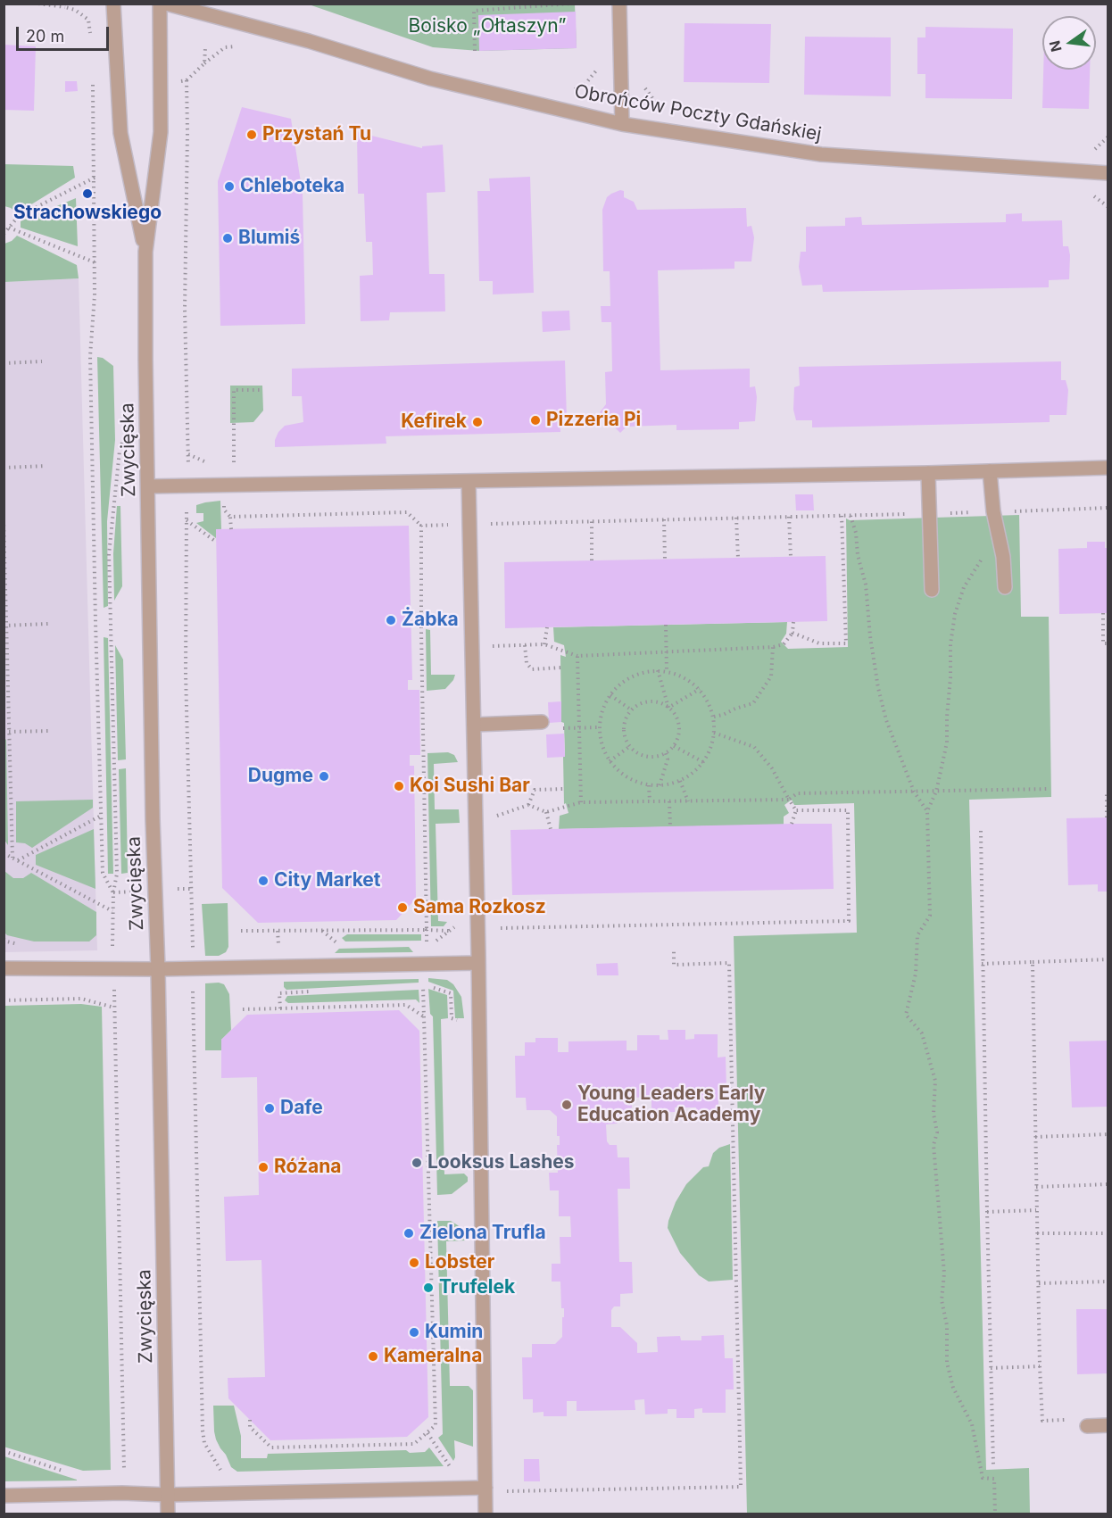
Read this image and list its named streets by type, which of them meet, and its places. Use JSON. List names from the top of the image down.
{
  "streets": {
    "street": ["Obrońców Poczty Gdańskiej", "Zwycięska"]
  },
  "parks": ["Boisko „Ołtaszyn”"],
  "places": [
    "Przystań Tu",
    "Chleboteka",
    "Strachowskiego",
    "Blumiś",
    "Pizzeria Pi",
    "Kefirek",
    "Żabka",
    "Dugme",
    "Koi Sushi Bar",
    "City Market",
    "Sama Rozkosz",
    "Young Leaders Early Education Academy",
    "Dafe",
    "Looksus Lashes",
    "Różana",
    "Zielona Trufla",
    "Lobster",
    "Trufelek",
    "Kumin",
    "Kameralna"
  ],
  "scale_bar": "20 m",
  "north": "left"
}
